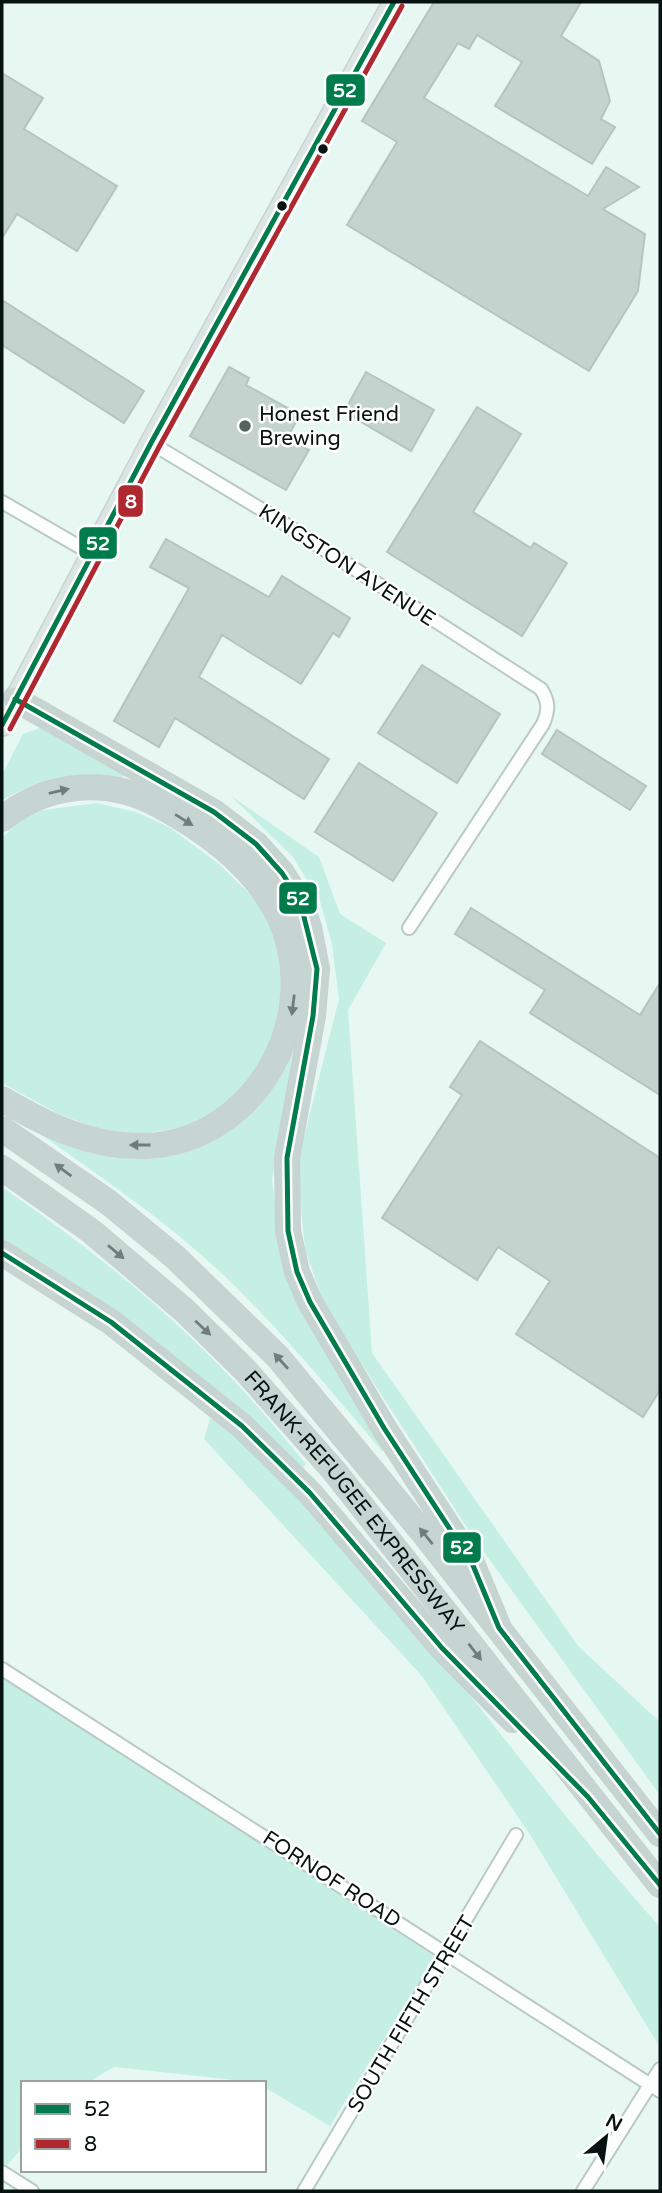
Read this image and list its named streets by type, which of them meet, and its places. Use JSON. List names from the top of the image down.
{
  "streets": {
    "highway": ["FRANK-REFUGEE EXPRESSWAY"],
    "street": ["KINGSTON AVENUE", "FORNOF ROAD", "SOUTH FIFTH STREET"]
  },
  "crossings": [
    ["FORNOF ROAD", "SOUTH FIFTH STREET"]
  ],
  "places": ["Honest Friend Brewing"],
  "lines": ["transit line 52", "transit line 8"],
  "legend": ["52", "8"],
  "north": "top right"
}
